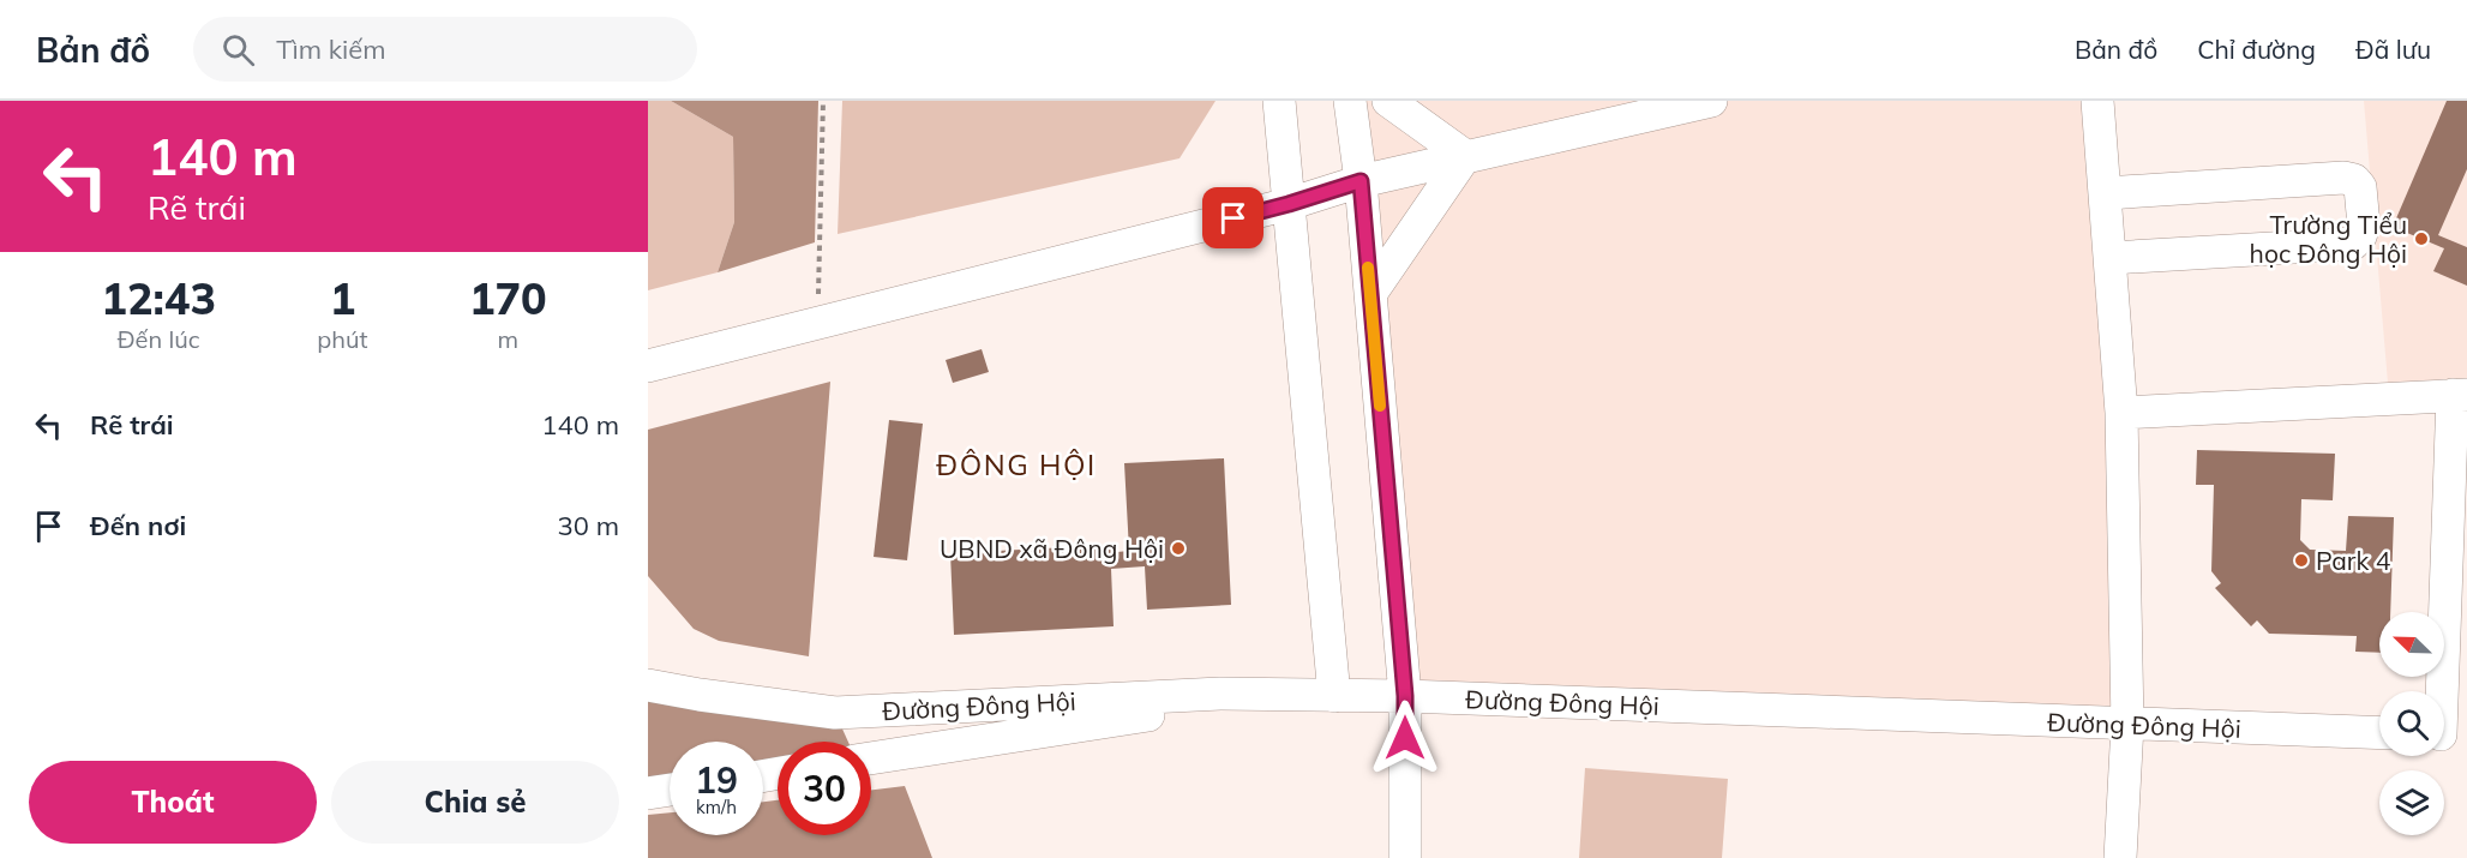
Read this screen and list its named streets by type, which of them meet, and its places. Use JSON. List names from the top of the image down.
{
  "streets": {
    "street": ["Đường Đông Hội"]
  },
  "districts": ["ĐÔNG HỘI"],
  "places": ["Trường Tiểu học Đông Hội", "UBND xã Đông Hội", "Park 4"],
  "north": "top left",
  "page": {
    "header": "Bản đồ",
    "search": "Tìm kiếm",
    "nav": ["Bản đồ", "Chỉ đường", "Đã lưu"],
    "turn": ["140 m", "Rẽ trái"],
    "eta": [
      "12:43",
      "Đến lúc",
      "1",
      "phút",
      "170",
      "m"
    ],
    "list": [
      {
        "name": "Rẽ trái",
        "value": "140 m"
      },
      {
        "name": "Đến nơi",
        "value": "30 m"
      }
    ],
    "speed": "19 km/h",
    "limit": "30",
    "buttons": ["Thoát", "Chia sẻ"]
  }
}
